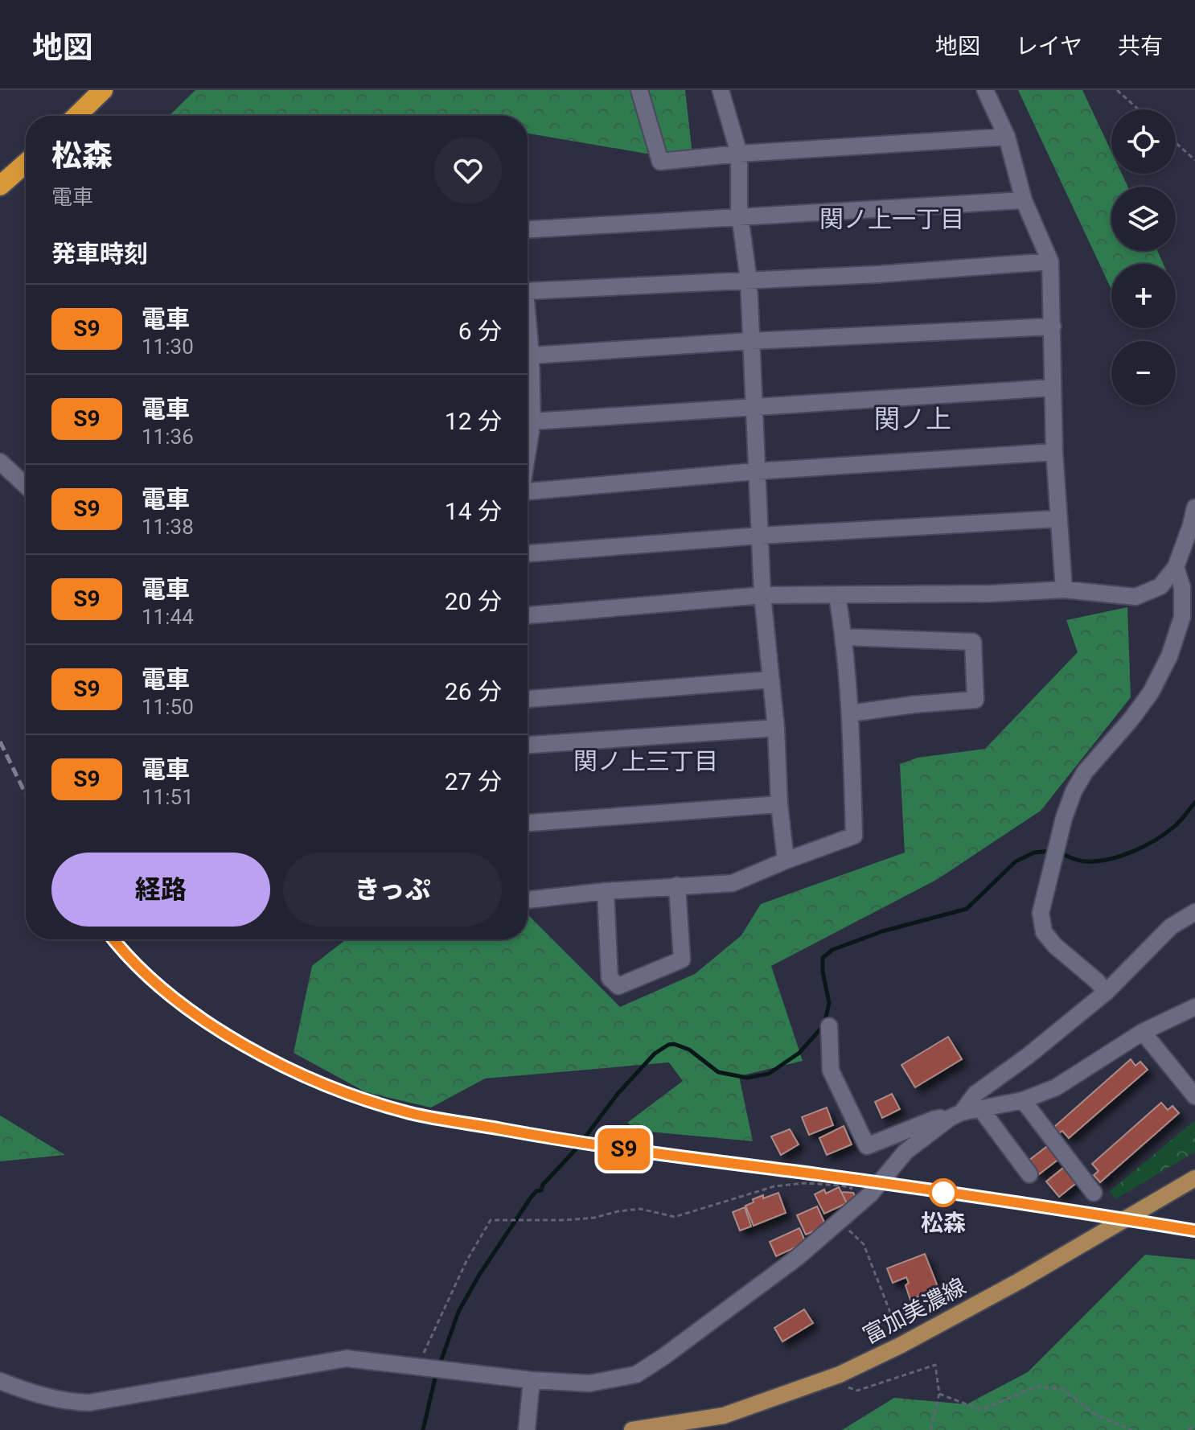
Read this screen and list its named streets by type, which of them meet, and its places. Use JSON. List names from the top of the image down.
{
  "streets": {
    "main road": ["富加美濃線"]
  },
  "districts": ["関ノ上一丁目", "関ノ上", "関ノ上三丁目"],
  "places": ["松森"],
  "page": {
    "header": "地図",
    "nav": ["地図", "レイヤ", "共有"],
    "on_map": "S9",
    "map_buttons": ["+", "−"],
    "heading": [
      ["松森", "電車"],
      "発車時刻"
    ],
    "list": [
      {
        "mark": "S9",
        "name": "電車",
        "note": "11:30",
        "value": "6 分"
      },
      {
        "mark": "S9",
        "name": "電車",
        "note": "11:36",
        "value": "12 分"
      },
      {
        "mark": "S9",
        "name": "電車",
        "note": "11:38",
        "value": "14 分"
      },
      {
        "mark": "S9",
        "name": "電車",
        "note": "11:44",
        "value": "20 分"
      },
      {
        "mark": "S9",
        "name": "電車",
        "note": "11:50",
        "value": "26 分"
      },
      {
        "mark": "S9",
        "name": "電車",
        "note": "11:51",
        "value": "27 分"
      }
    ],
    "buttons": ["経路", "きっぷ"]
  }
}
